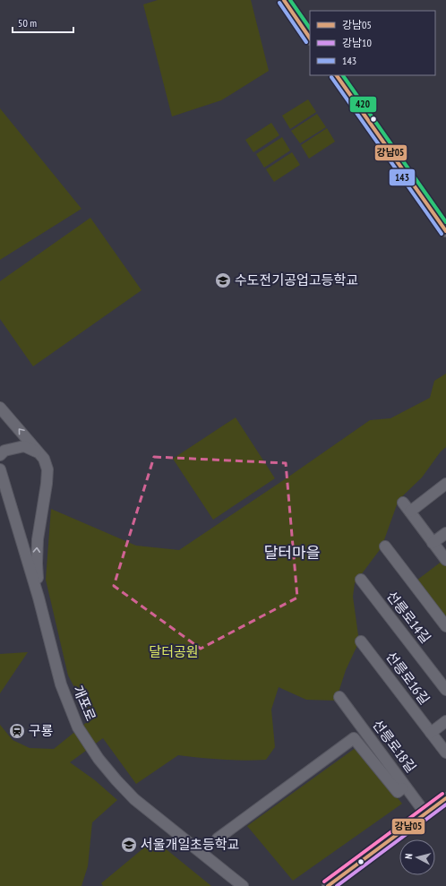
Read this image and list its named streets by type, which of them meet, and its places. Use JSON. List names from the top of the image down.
{
  "streets": {
    "street": [
      "선릉로14길",
      "선릉로16길",
      "개포로",
      "선릉로18길"
    ]
  },
  "districts": ["달터마을"],
  "parks": ["달터공원"],
  "places": {
    "school or university": ["수도전기공업고등학교", "서울개일초등학교"],
    "station": ["구룡"]
  },
  "lines": [
    "transit line 강남05",
    "transit line 420",
    "transit line 143",
    "transit line 강남10"
  ],
  "legend": ["강남05", "강남10", "143"],
  "scale_bar": "50 m",
  "north": "left"
}
